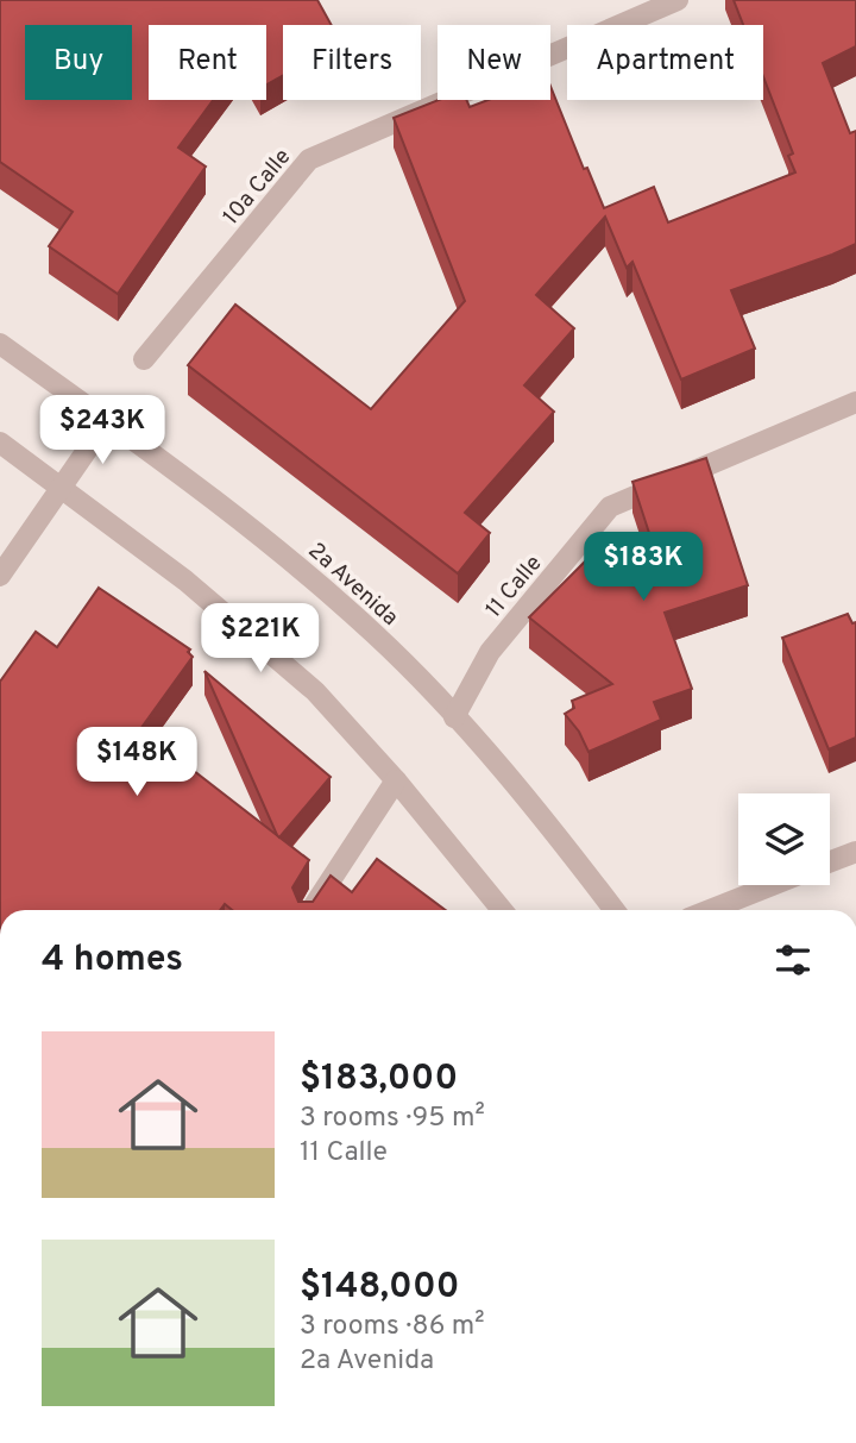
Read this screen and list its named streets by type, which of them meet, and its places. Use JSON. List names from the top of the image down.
{
  "streets": {
    "street": ["10a Calle", "2a Avenida", "11 Calle"]
  },
  "crossings": [
    ["2a Avenida", "11 Calle"]
  ],
  "page": {
    "chip": [
      "Buy",
      "Rent",
      "Filters",
      "New",
      "Apartment"
    ],
    "price": [
      "$243K",
      "$183K",
      "$221K",
      "$148K"
    ],
    "heading": "4 homes",
    "list": [
      {
        "name": "$183,000",
        "note": "3 rooms · 95 m² · 11 Calle"
      },
      {
        "name": "$148,000",
        "note": "3 rooms · 86 m² · 2a Avenida"
      }
    ]
  }
}
